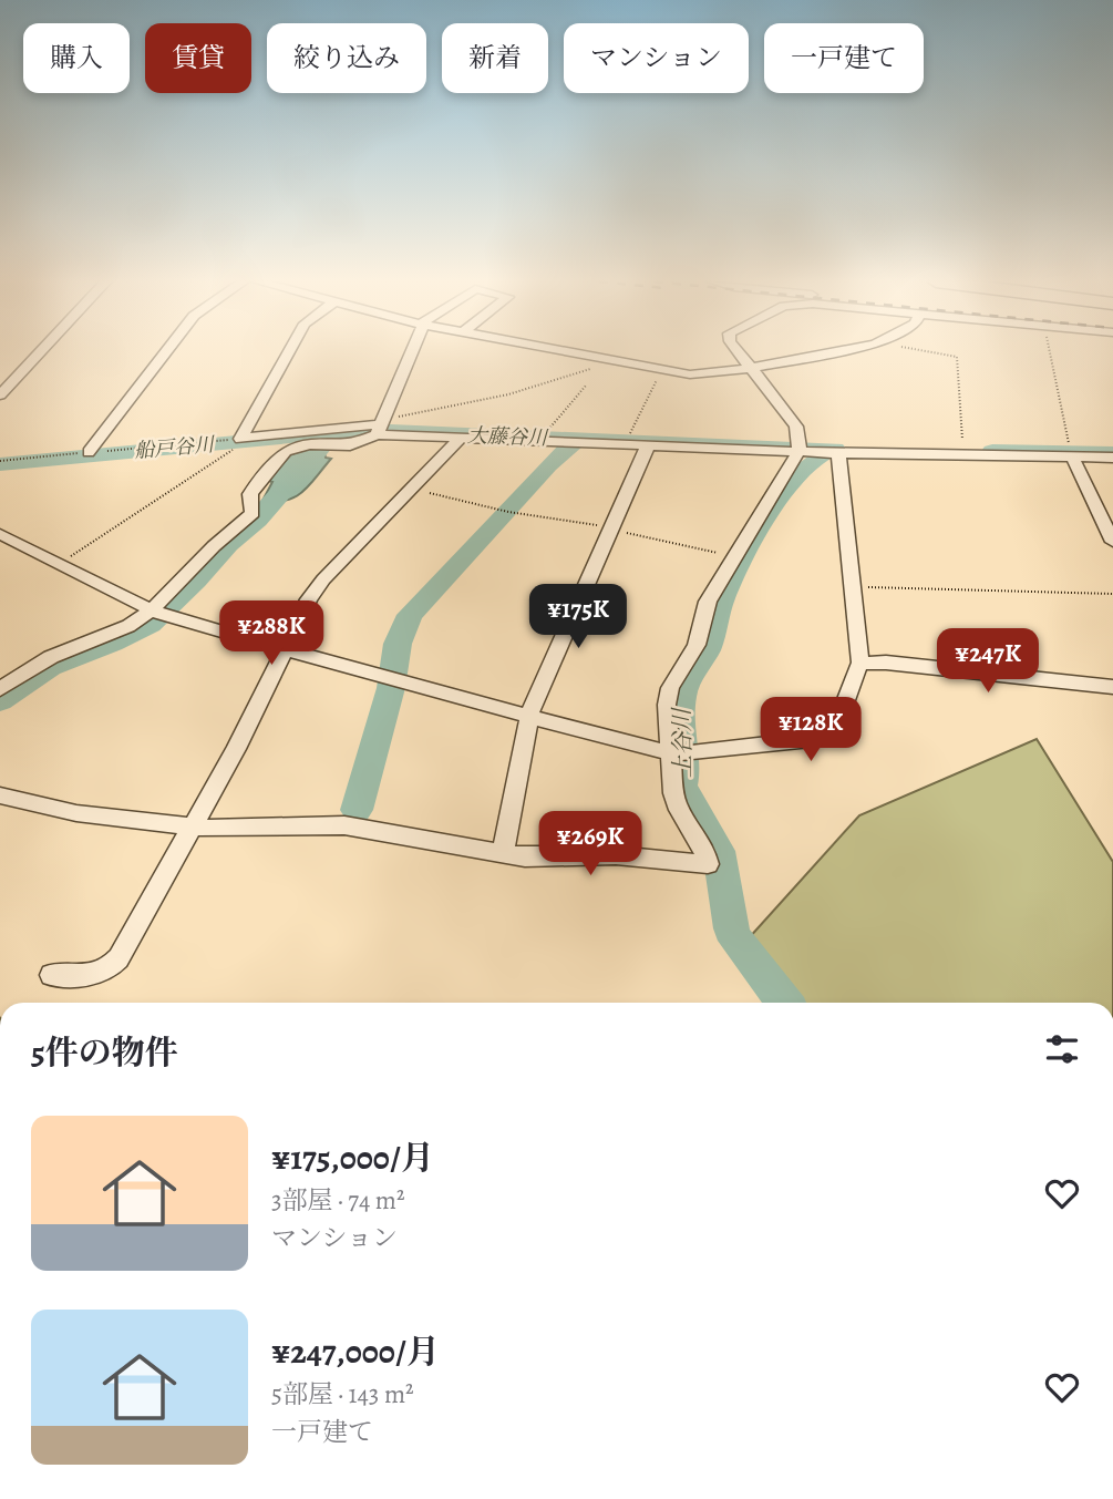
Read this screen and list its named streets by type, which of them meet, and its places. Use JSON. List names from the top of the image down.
{
  "water": ["大藤谷川", "船戸谷川", "上谷川"],
  "page": {
    "chip": [
      "購入",
      "賃貸",
      "絞り込み",
      "新着",
      "マンション",
      "一戸建て"
    ],
    "price": [
      "¥175K",
      "¥288K",
      "¥247K",
      "¥128K",
      "¥269K"
    ],
    "heading": "5件の物件",
    "list": [
      {
        "name": "¥175,000/月",
        "note": "3部屋 · 74 m² · マンション"
      },
      {
        "name": "¥247,000/月",
        "note": "5部屋 · 143 m² · 一戸建て"
      }
    ]
  }
}
